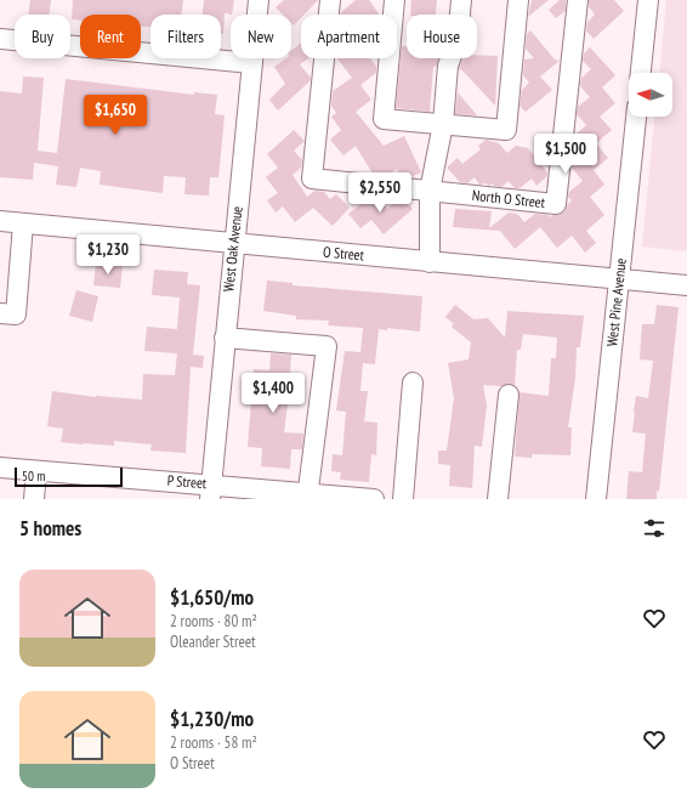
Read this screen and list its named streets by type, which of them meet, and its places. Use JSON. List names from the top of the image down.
{
  "streets": {
    "street": [
      "North O Street",
      "West Oak Avenue",
      "O Street",
      "West Pine Avenue",
      "P Street"
    ]
  },
  "crossings": [
    ["West Oak Avenue", "O Street"],
    ["West Oak Avenue", "P Street"],
    ["O Street", "West Pine Avenue"]
  ],
  "scale_bar": "50 m",
  "north": "left",
  "page": {
    "chip": [
      "Buy",
      "Rent",
      "Filters",
      "New",
      "Apartment",
      "House"
    ],
    "price": [
      "$1,650",
      "$1,500",
      "$2,550",
      "$1,230",
      "$1,400"
    ],
    "scale": "50 m",
    "heading": "5 homes",
    "list": [
      {
        "name": "$1,650/mo",
        "note": "2 rooms · 80 m² · Oleander Street"
      },
      {
        "name": "$1,230/mo",
        "note": "2 rooms · 58 m² · O Street"
      }
    ]
  }
}
